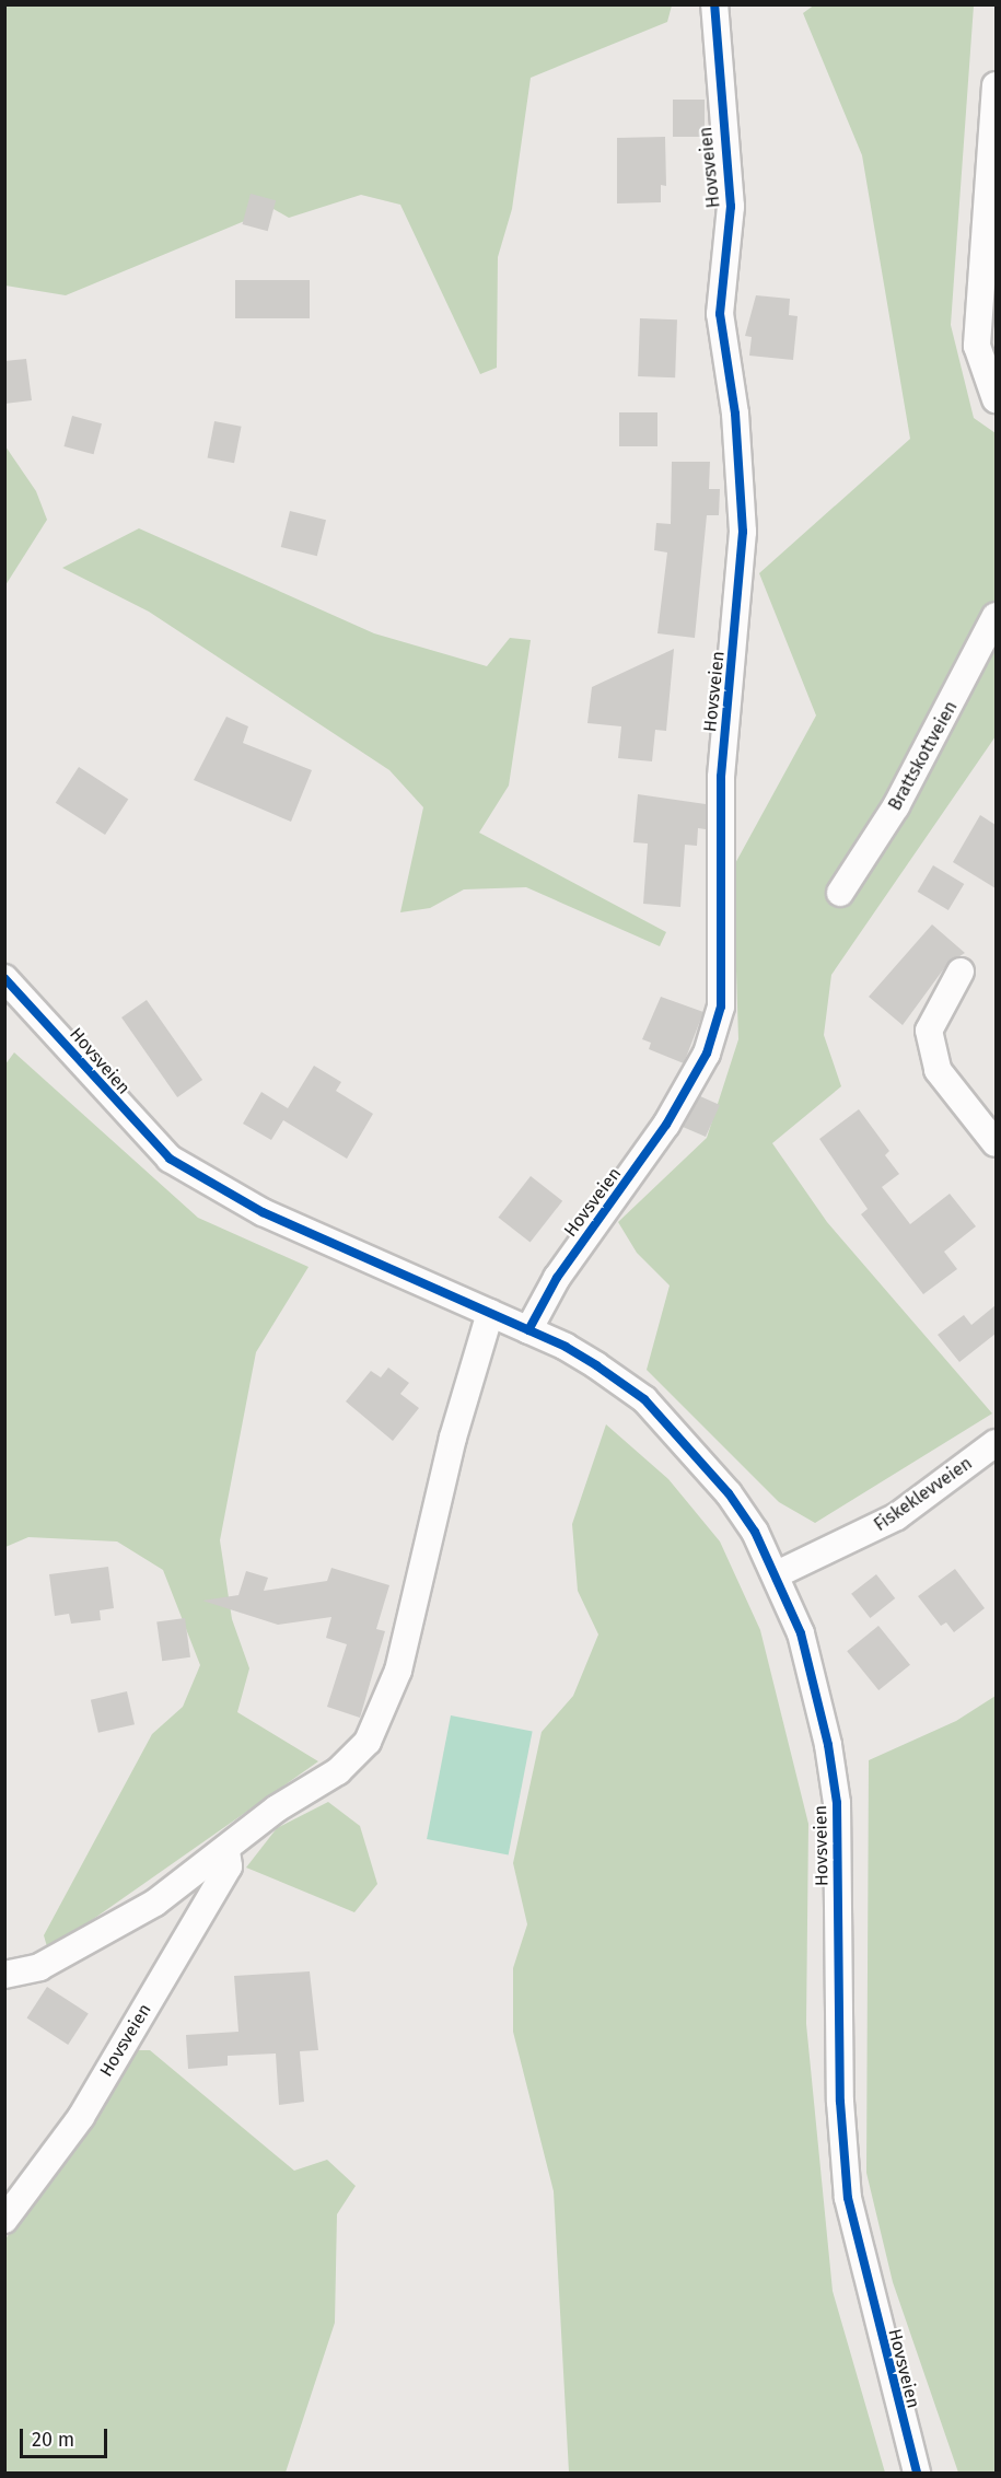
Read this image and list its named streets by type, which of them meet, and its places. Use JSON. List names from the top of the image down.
{
  "streets": {
    "street": ["Hovsveien", "Brattskottveien", "Fiskeklevveien"]
  },
  "crossings": [
    ["Hovsveien", "Fiskeklevveien"]
  ],
  "scale_bar": "20 m"
}
